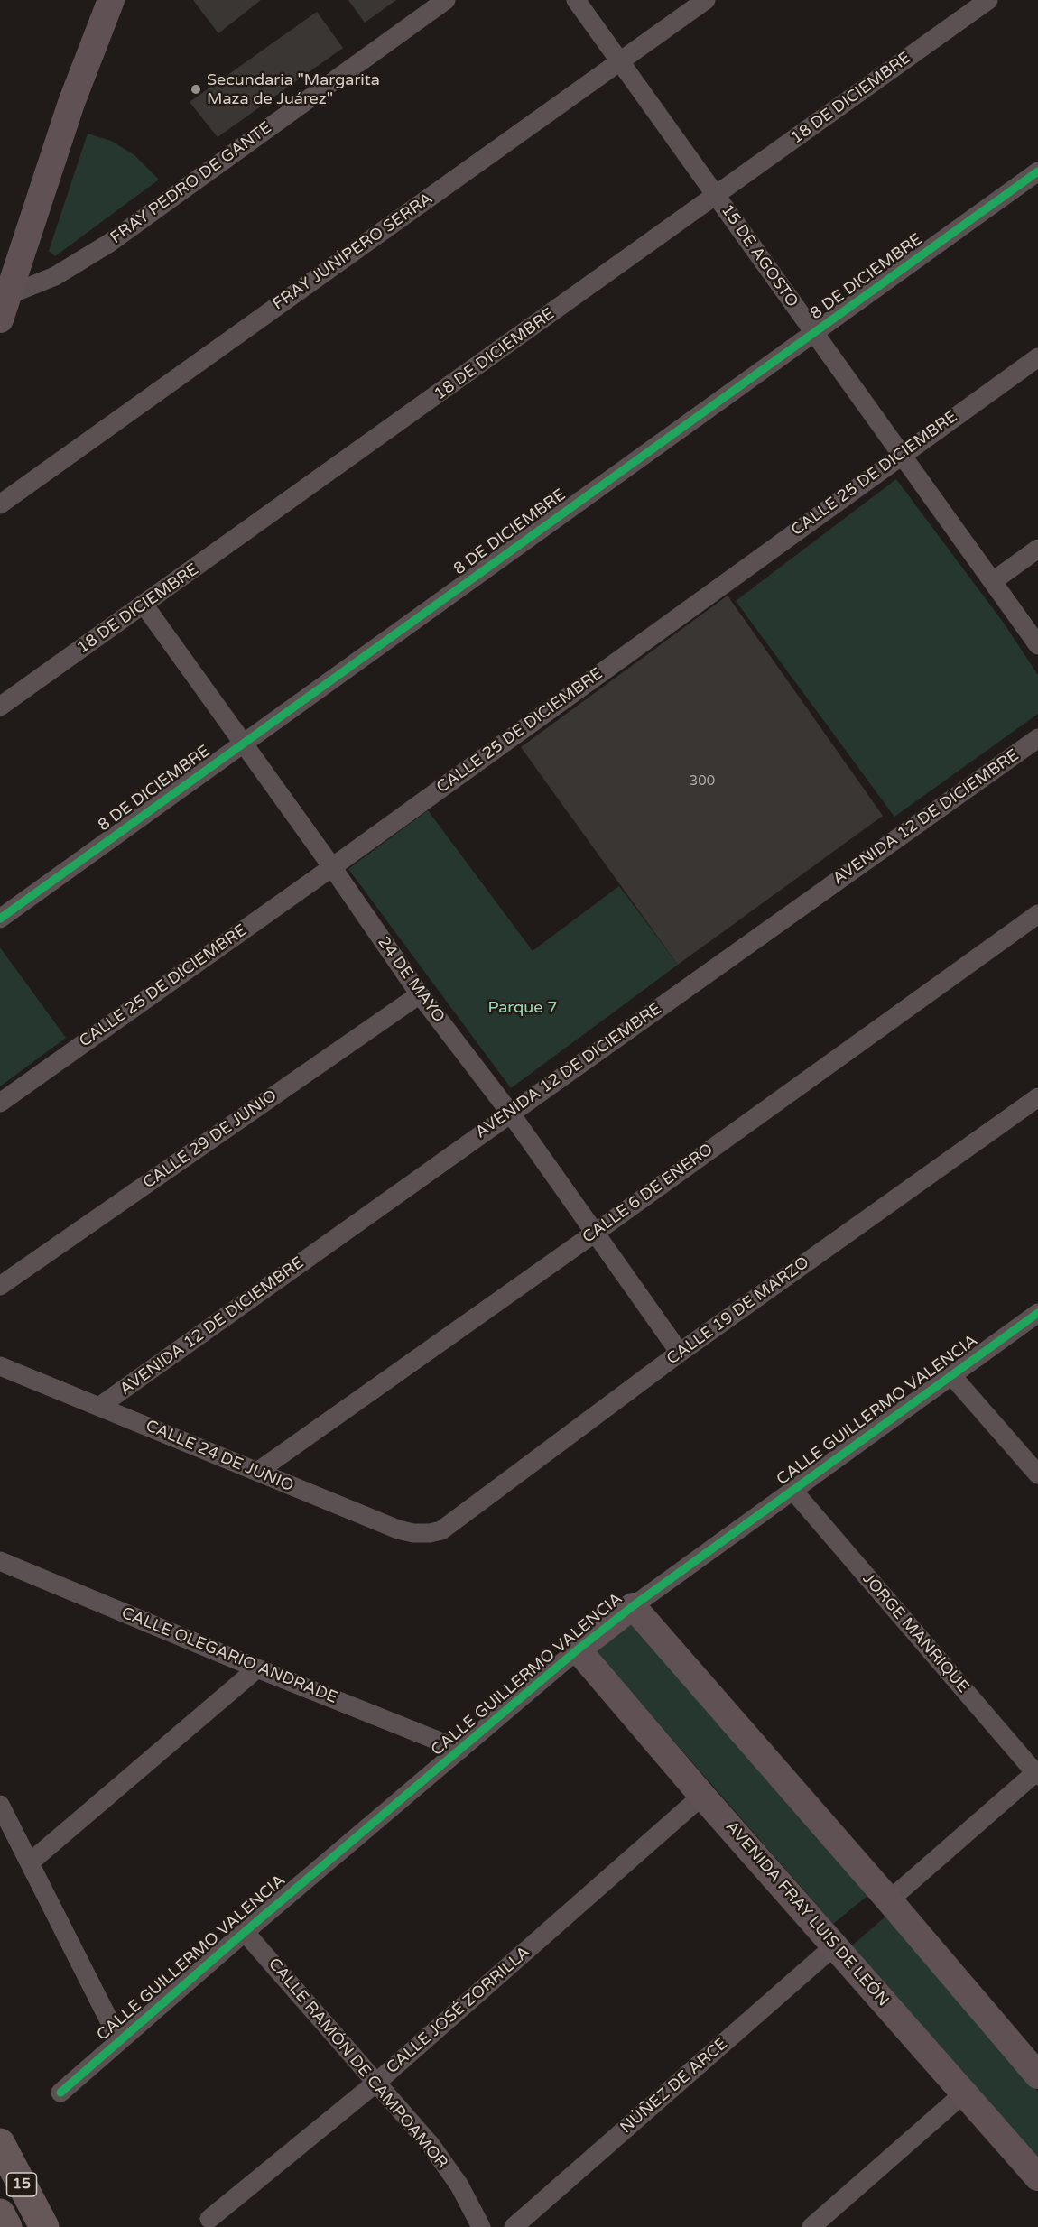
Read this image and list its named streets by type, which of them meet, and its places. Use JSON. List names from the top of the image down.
{
  "streets": {
    "highway": ["15"],
    "street": [
      "18 DE DICIEMBRE",
      "FRAY PEDRO DE GANTE",
      "FRAY JUNÍPERO SERRA",
      "15 DE AGOSTO",
      "8 DE DICIEMBRE",
      "CALLE 25 DE DICIEMBRE",
      "AVENIDA 12 DE DICIEMBRE",
      "24 DE MAYO",
      "CALLE 29 DE JUNIO",
      "CALLE 6 DE ENERO",
      "CALLE 19 DE MARZO",
      "CALLE GUILLERMO VALENCIA",
      "CALLE 24 DE JUNIO",
      "JORGE MANRIQUE",
      "CALLE OLEGARIO ANDRADE",
      "AVENIDA FRAY LUIS DE LEÓN",
      "CALLE JOSÉ ZORRILLA",
      "CALLE RAMÓN DE CAMPOAMOR",
      "NÚÑEZ DE ARCE"
    ]
  },
  "crossings": [
    ["18 DE DICIEMBRE", "15 DE AGOSTO"],
    ["18 DE DICIEMBRE", "24 DE MAYO"],
    ["FRAY JUNÍPERO SERRA", "15 DE AGOSTO"],
    ["15 DE AGOSTO", "8 DE DICIEMBRE"],
    ["15 DE AGOSTO", "CALLE 25 DE DICIEMBRE"],
    ["8 DE DICIEMBRE", "24 DE MAYO"],
    ["CALLE 25 DE DICIEMBRE", "24 DE MAYO"],
    ["AVENIDA 12 DE DICIEMBRE", "24 DE MAYO"],
    ["AVENIDA 12 DE DICIEMBRE", "CALLE 24 DE JUNIO"],
    ["24 DE MAYO", "CALLE 29 DE JUNIO"],
    ["24 DE MAYO", "CALLE 6 DE ENERO"],
    ["24 DE MAYO", "CALLE 19 DE MARZO"],
    ["CALLE 6 DE ENERO", "CALLE 24 DE JUNIO"],
    ["CALLE 19 DE MARZO", "CALLE 24 DE JUNIO"],
    ["CALLE GUILLERMO VALENCIA", "JORGE MANRIQUE"],
    ["CALLE GUILLERMO VALENCIA", "CALLE OLEGARIO ANDRADE"],
    ["CALLE GUILLERMO VALENCIA", "AVENIDA FRAY LUIS DE LEÓN"],
    ["CALLE GUILLERMO VALENCIA", "CALLE RAMÓN DE CAMPOAMOR"],
    ["AVENIDA FRAY LUIS DE LEÓN", "CALLE JOSÉ ZORRILLA"],
    ["AVENIDA FRAY LUIS DE LEÓN", "NÚÑEZ DE ARCE"],
    ["CALLE JOSÉ ZORRILLA", "CALLE RAMÓN DE CAMPOAMOR"]
  ],
  "parks": ["Parque 7"],
  "places": ["Secundaria \"Margarita Maza de Juárez\""],
  "house_numbers": ["300"]
}
